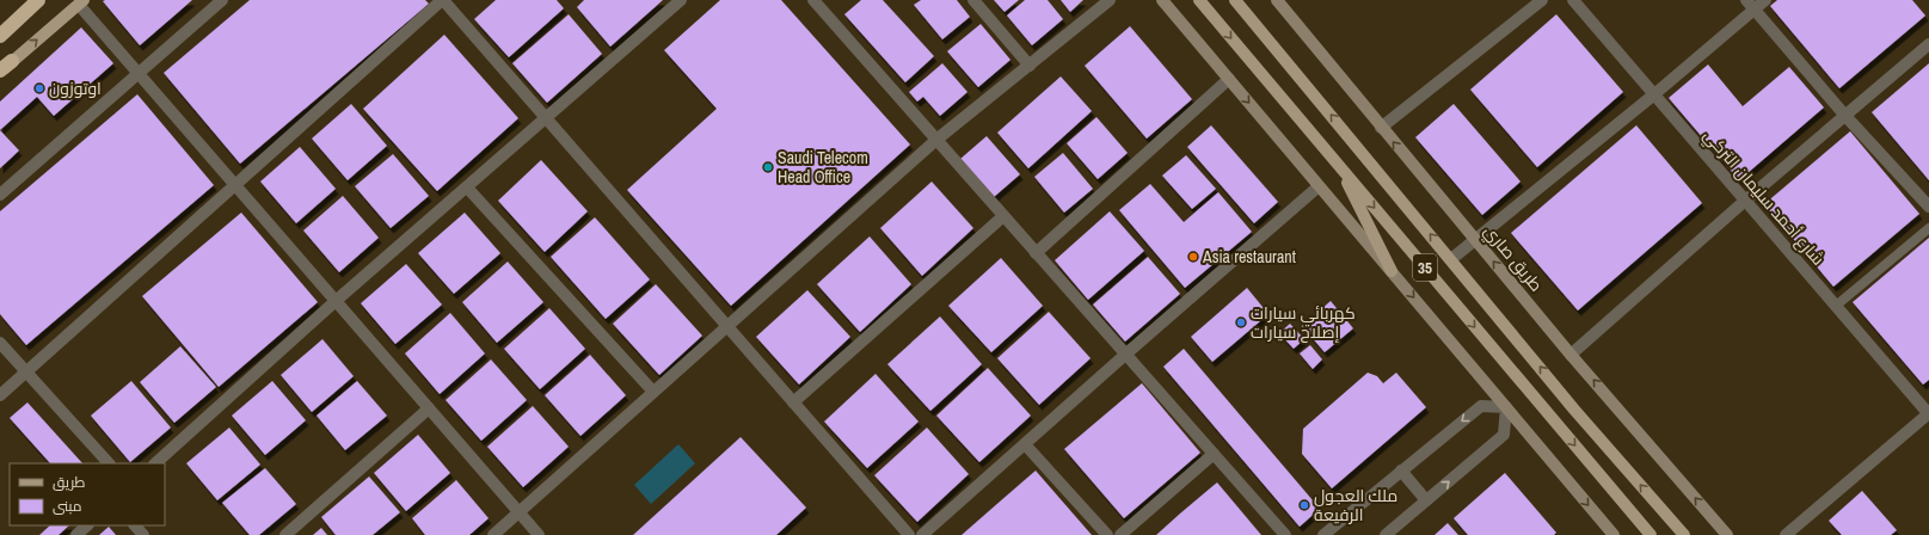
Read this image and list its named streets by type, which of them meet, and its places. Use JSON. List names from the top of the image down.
{
  "streets": {
    "main road": ["طريق صاري", "35"],
    "street": ["شارع أحمد سليمان التركي"]
  },
  "places": [
    "اوتوزون",
    "Saudi Telecom Head Office",
    "Asia restaurant",
    "كهربائي سيارات إصلاح سيارات",
    "ملك العجول الرفيعة"
  ],
  "legend": ["طريق", "مبنى"]
}
